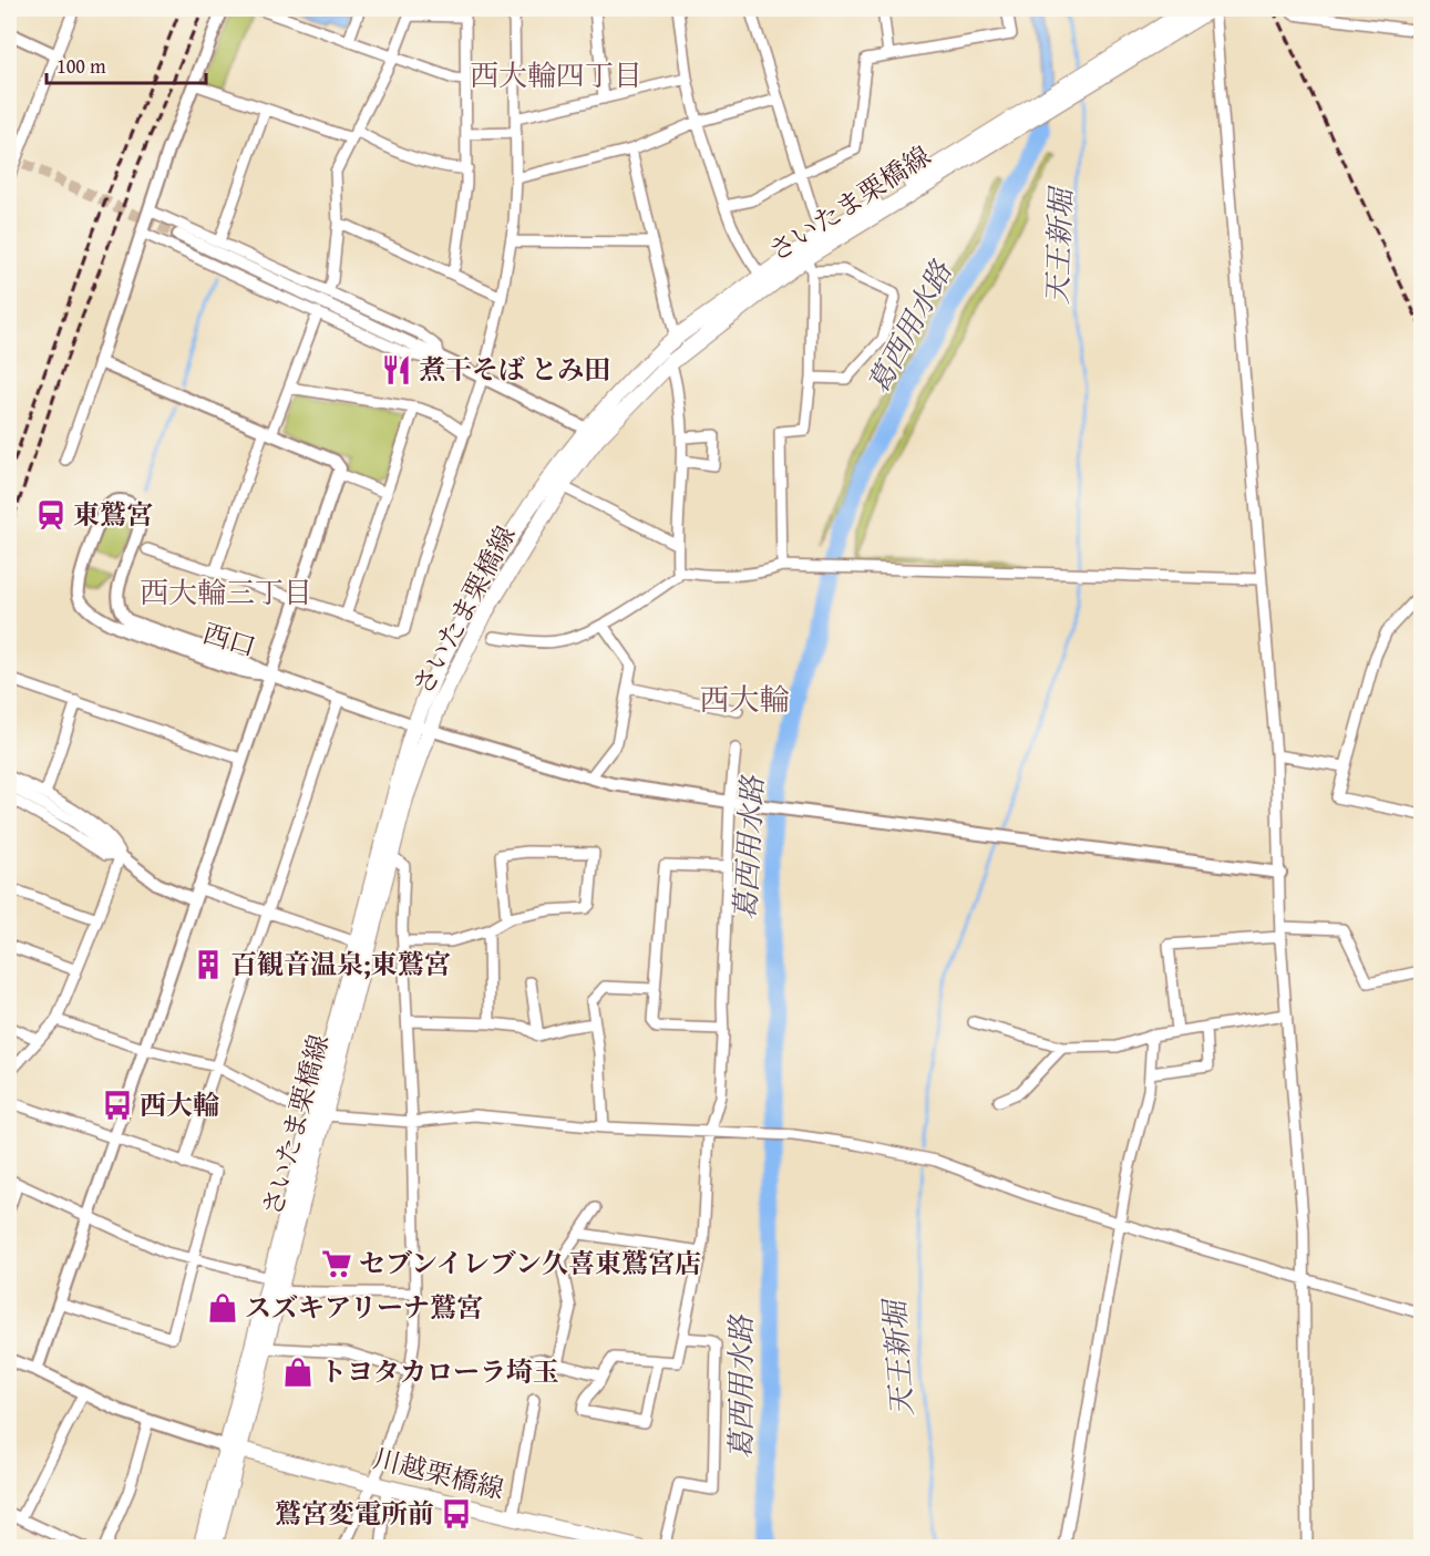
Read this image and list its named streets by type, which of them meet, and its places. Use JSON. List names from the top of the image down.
{
  "streets": {
    "main road": ["さいたま栗橋線", "川越栗橋線"],
    "street": ["西口"]
  },
  "crossings": [
    ["さいたま栗橋線", "川越栗橋線"]
  ],
  "districts": ["西大輪四丁目", "西大輪三丁目", "西大輪"],
  "water": ["天王新堀", "葛西用水路"],
  "places": {
    "restaurant": ["煮干そば とみ田"],
    "station": ["東鷲宮"],
    "building": ["百観音温泉;東鷲宮"],
    "bus stop": ["西大輪", "鷲宮変電所前"],
    "supermarket": ["セブンイレブン久喜東鷲宮店"],
    "shop": ["スズキアリーナ鷲宮", "トヨタカローラ埼玉"]
  },
  "scale_bar": "100 m"
}
